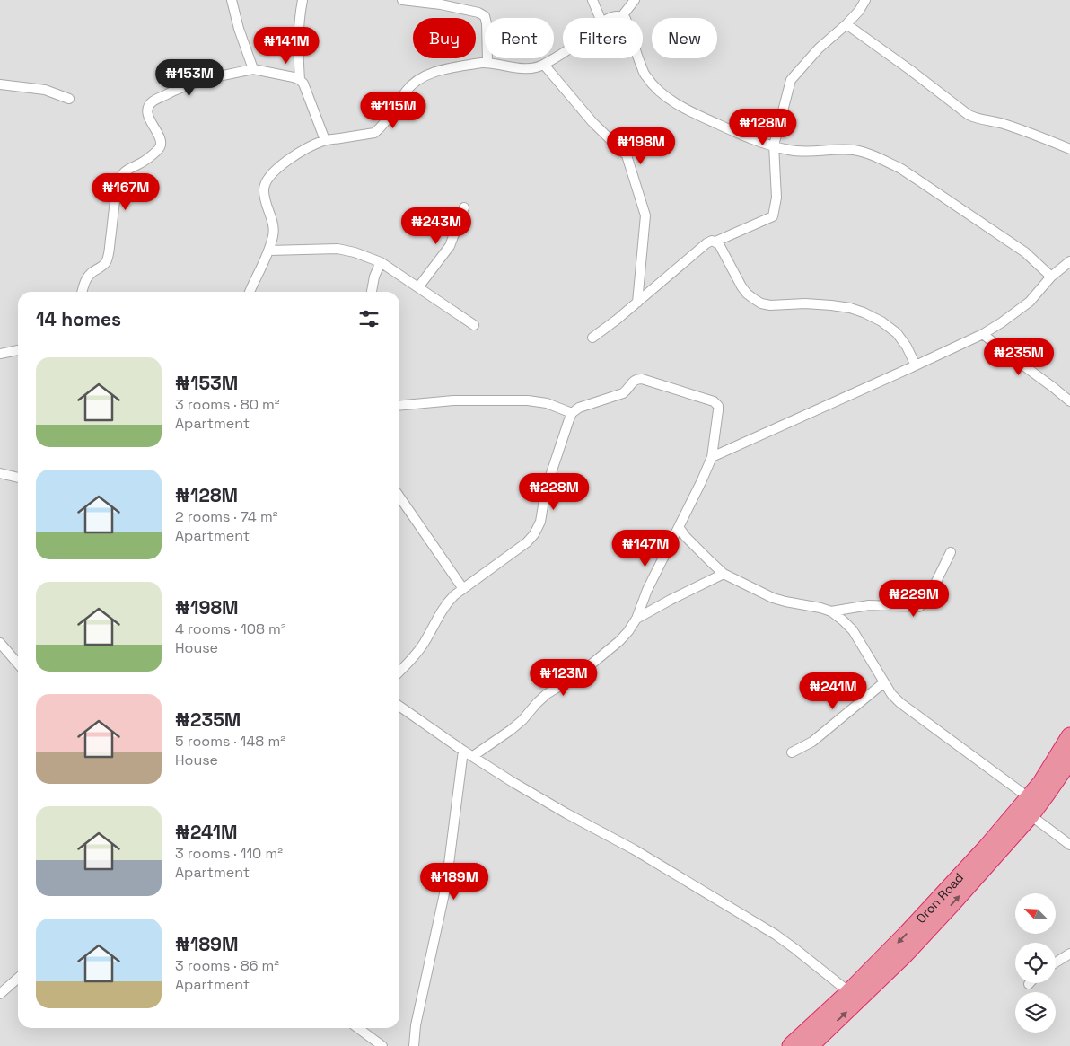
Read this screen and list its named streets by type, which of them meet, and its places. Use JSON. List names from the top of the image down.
{
  "streets": {
    "highway": ["Oron Road"]
  },
  "north": "top left",
  "page": {
    "chip": [
      "Buy",
      "Rent",
      "Filters",
      "New"
    ],
    "price": [
      "₦141M",
      "₦153M",
      "₦115M",
      "₦128M",
      "₦198M",
      "₦167M",
      "₦243M",
      "₦235M",
      "₦228M",
      "₦147M",
      "₦229M",
      "₦123M",
      "₦241M",
      "₦189M"
    ],
    "heading": "14 homes",
    "list": [
      {
        "name": "₦153M",
        "note": "3 rooms · 80 m² · Apartment"
      },
      {
        "name": "₦128M",
        "note": "2 rooms · 74 m² · Apartment"
      },
      {
        "name": "₦198M",
        "note": "4 rooms · 108 m² · House"
      },
      {
        "name": "₦235M",
        "note": "5 rooms · 148 m² · House"
      },
      {
        "name": "₦241M",
        "note": "3 rooms · 110 m² · Apartment"
      },
      {
        "name": "₦189M",
        "note": "3 rooms · 86 m² · Apartment"
      }
    ]
  }
}
